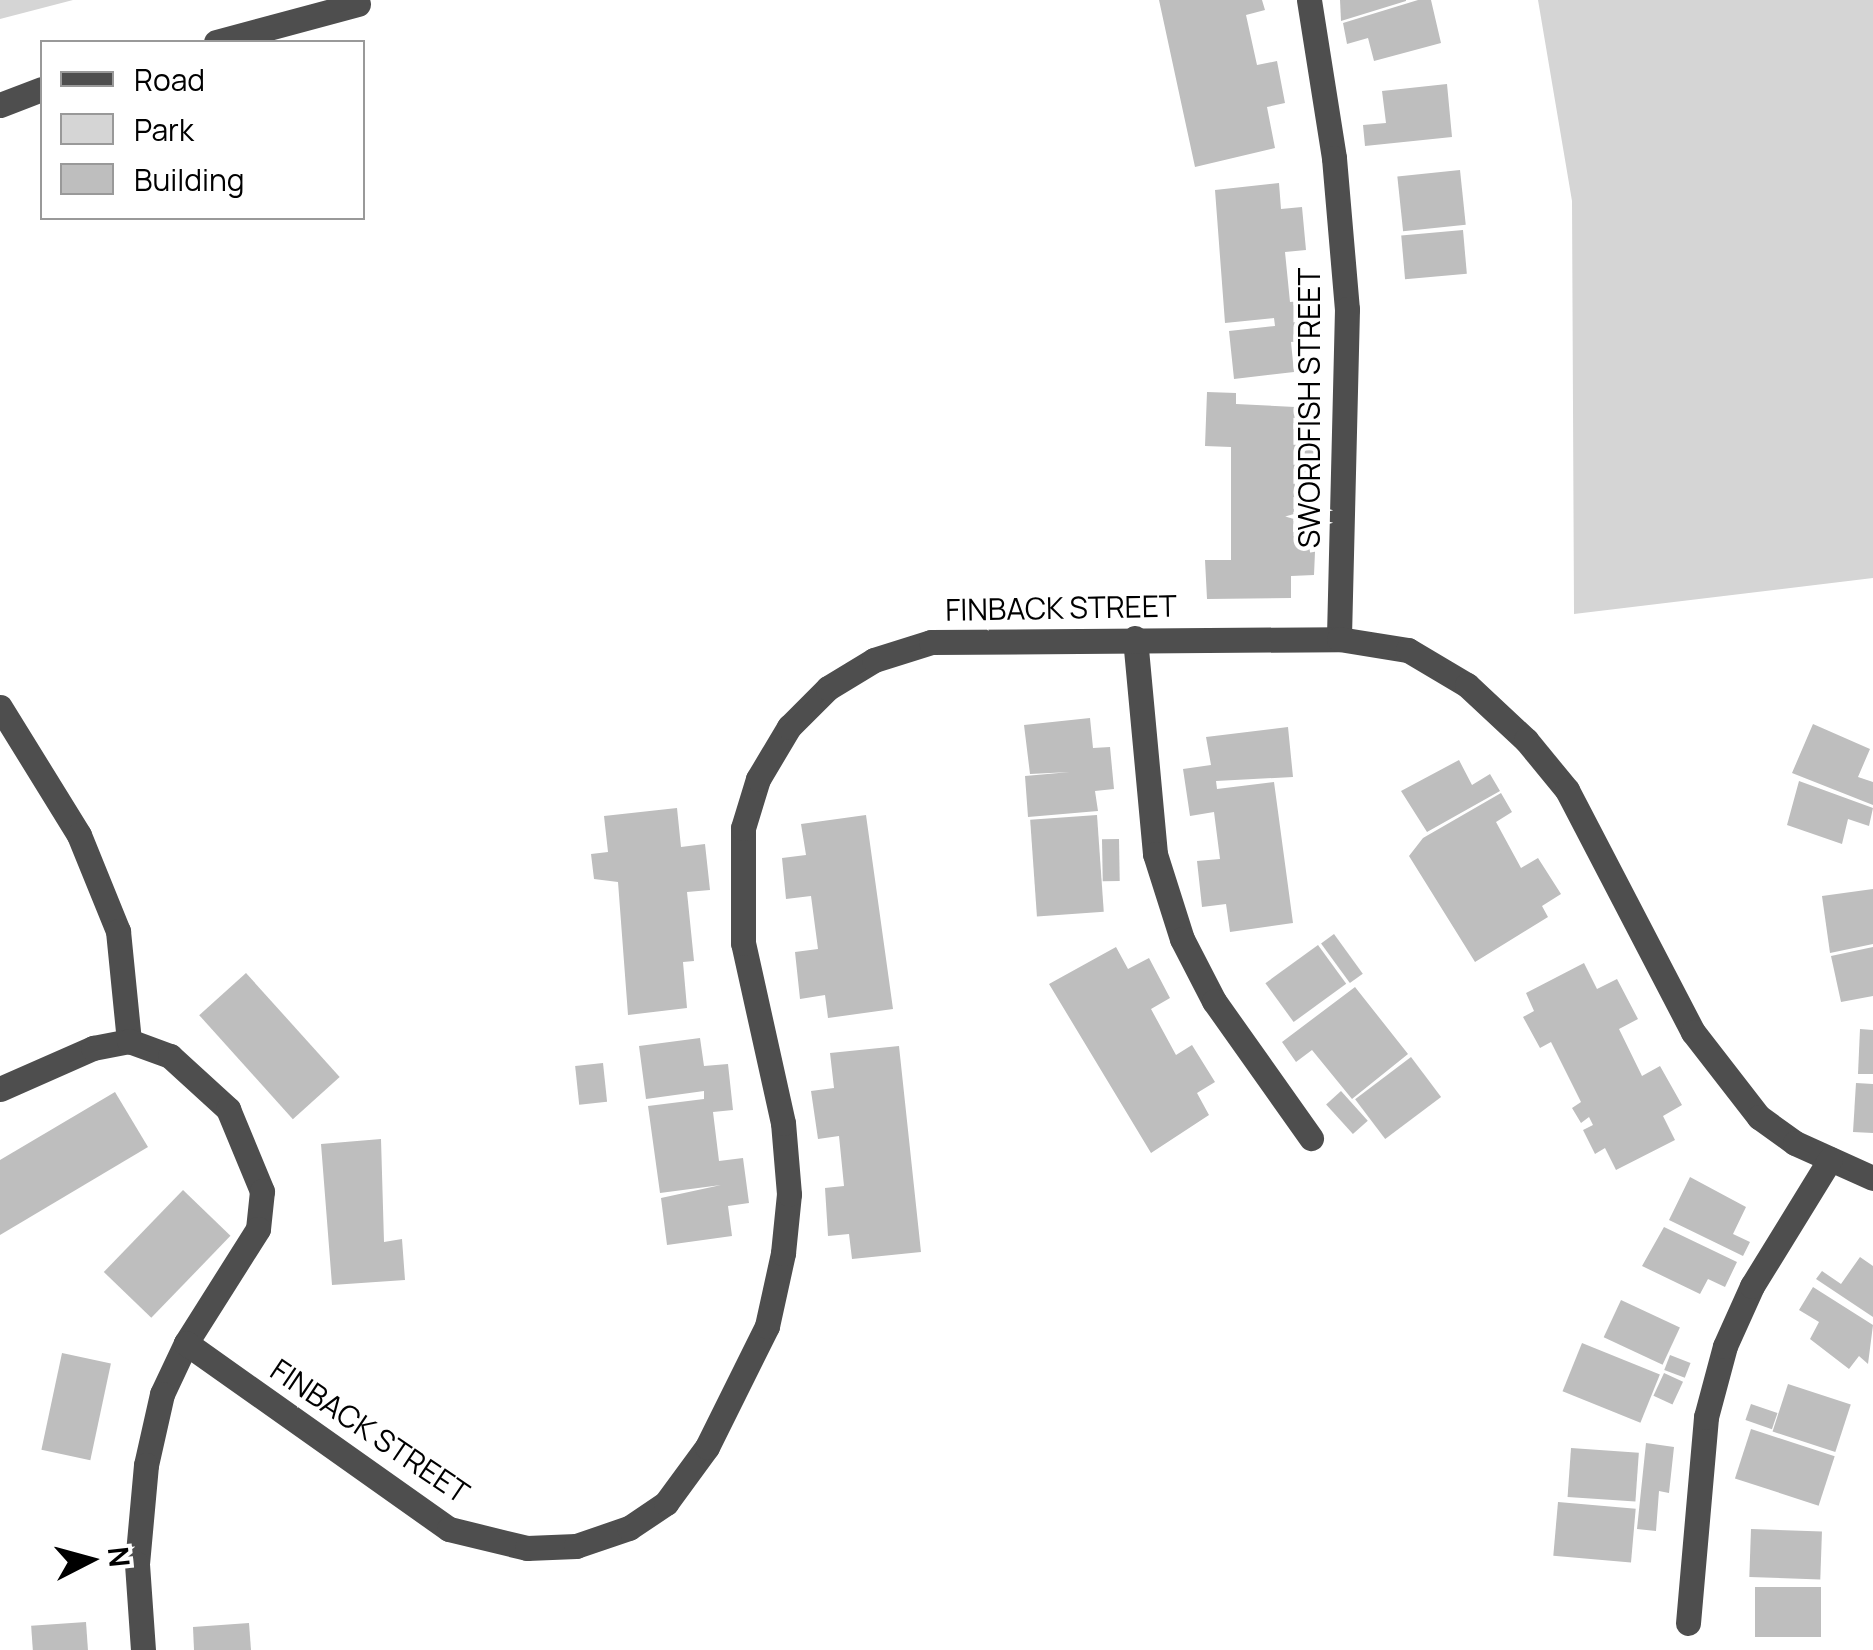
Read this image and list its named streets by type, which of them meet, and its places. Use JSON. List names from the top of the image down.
{
  "streets": {
    "street": ["SWORDFISH STREET", "FINBACK STREET"]
  },
  "crossings": [
    ["SWORDFISH STREET", "FINBACK STREET"]
  ],
  "legend": ["Road", "Park", "Building"],
  "north": "right"
}
